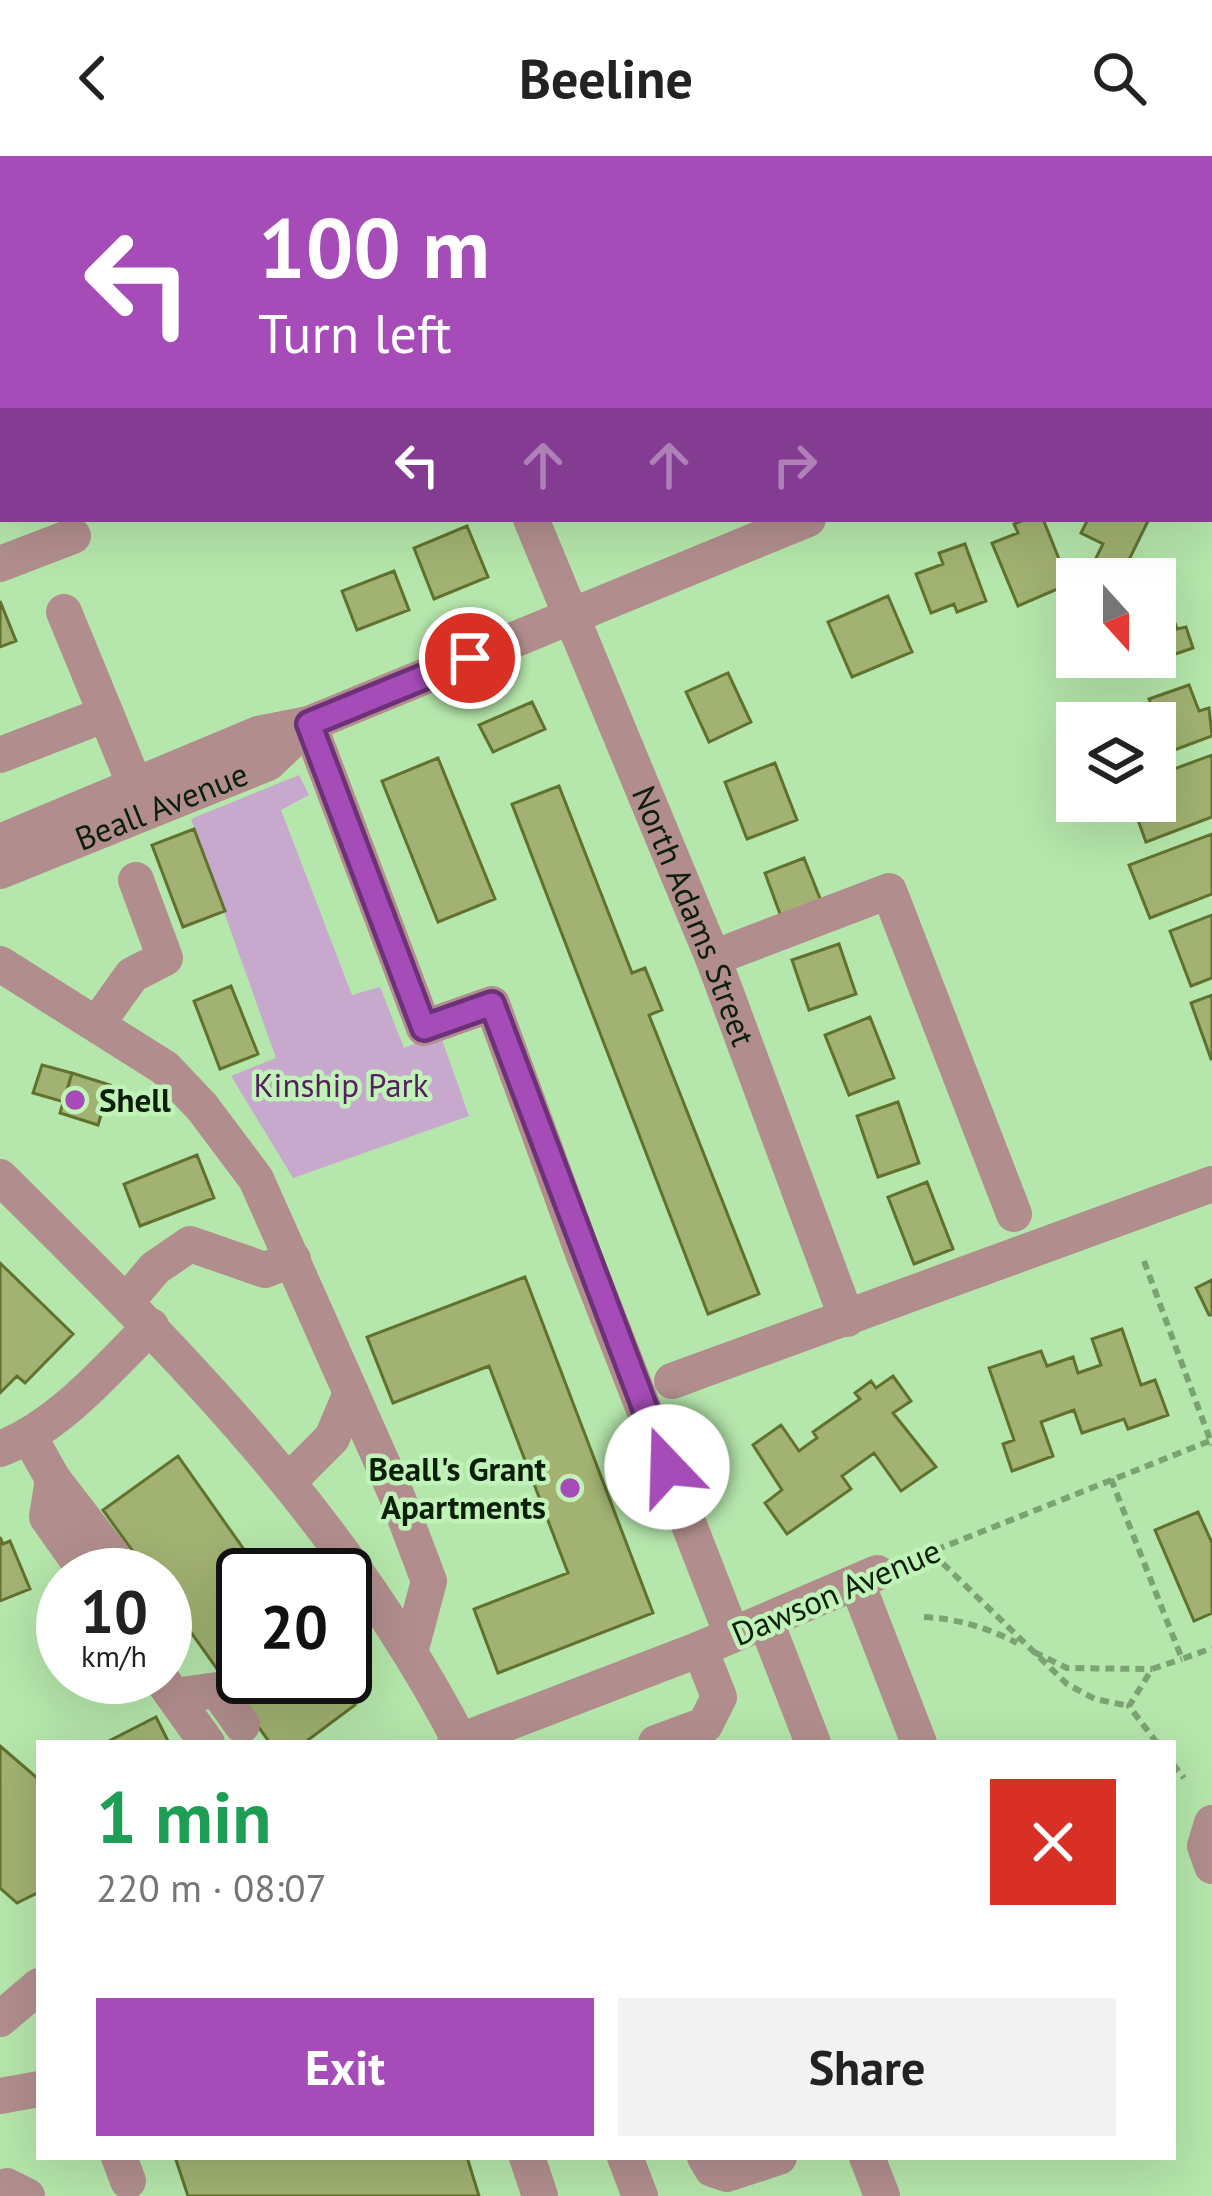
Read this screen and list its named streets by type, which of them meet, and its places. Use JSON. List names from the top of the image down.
{
  "streets": {
    "street": ["Beall Avenue", "North Adams Street", "Dawson Avenue"]
  },
  "crossings": [
    ["Beall Avenue", "North Adams Street"]
  ],
  "parks": ["Kinship Park"],
  "places": ["Shell", "Beall's Grant Apartments"],
  "north": "bottom",
  "page": {
    "header": "Beeline",
    "turn": ["100 m", "Turn left"],
    "speed": "10 km/h",
    "limit": "20",
    "heading": ["1 min", "220 m · 08:07"],
    "buttons": ["Exit", "Share"]
  }
}
